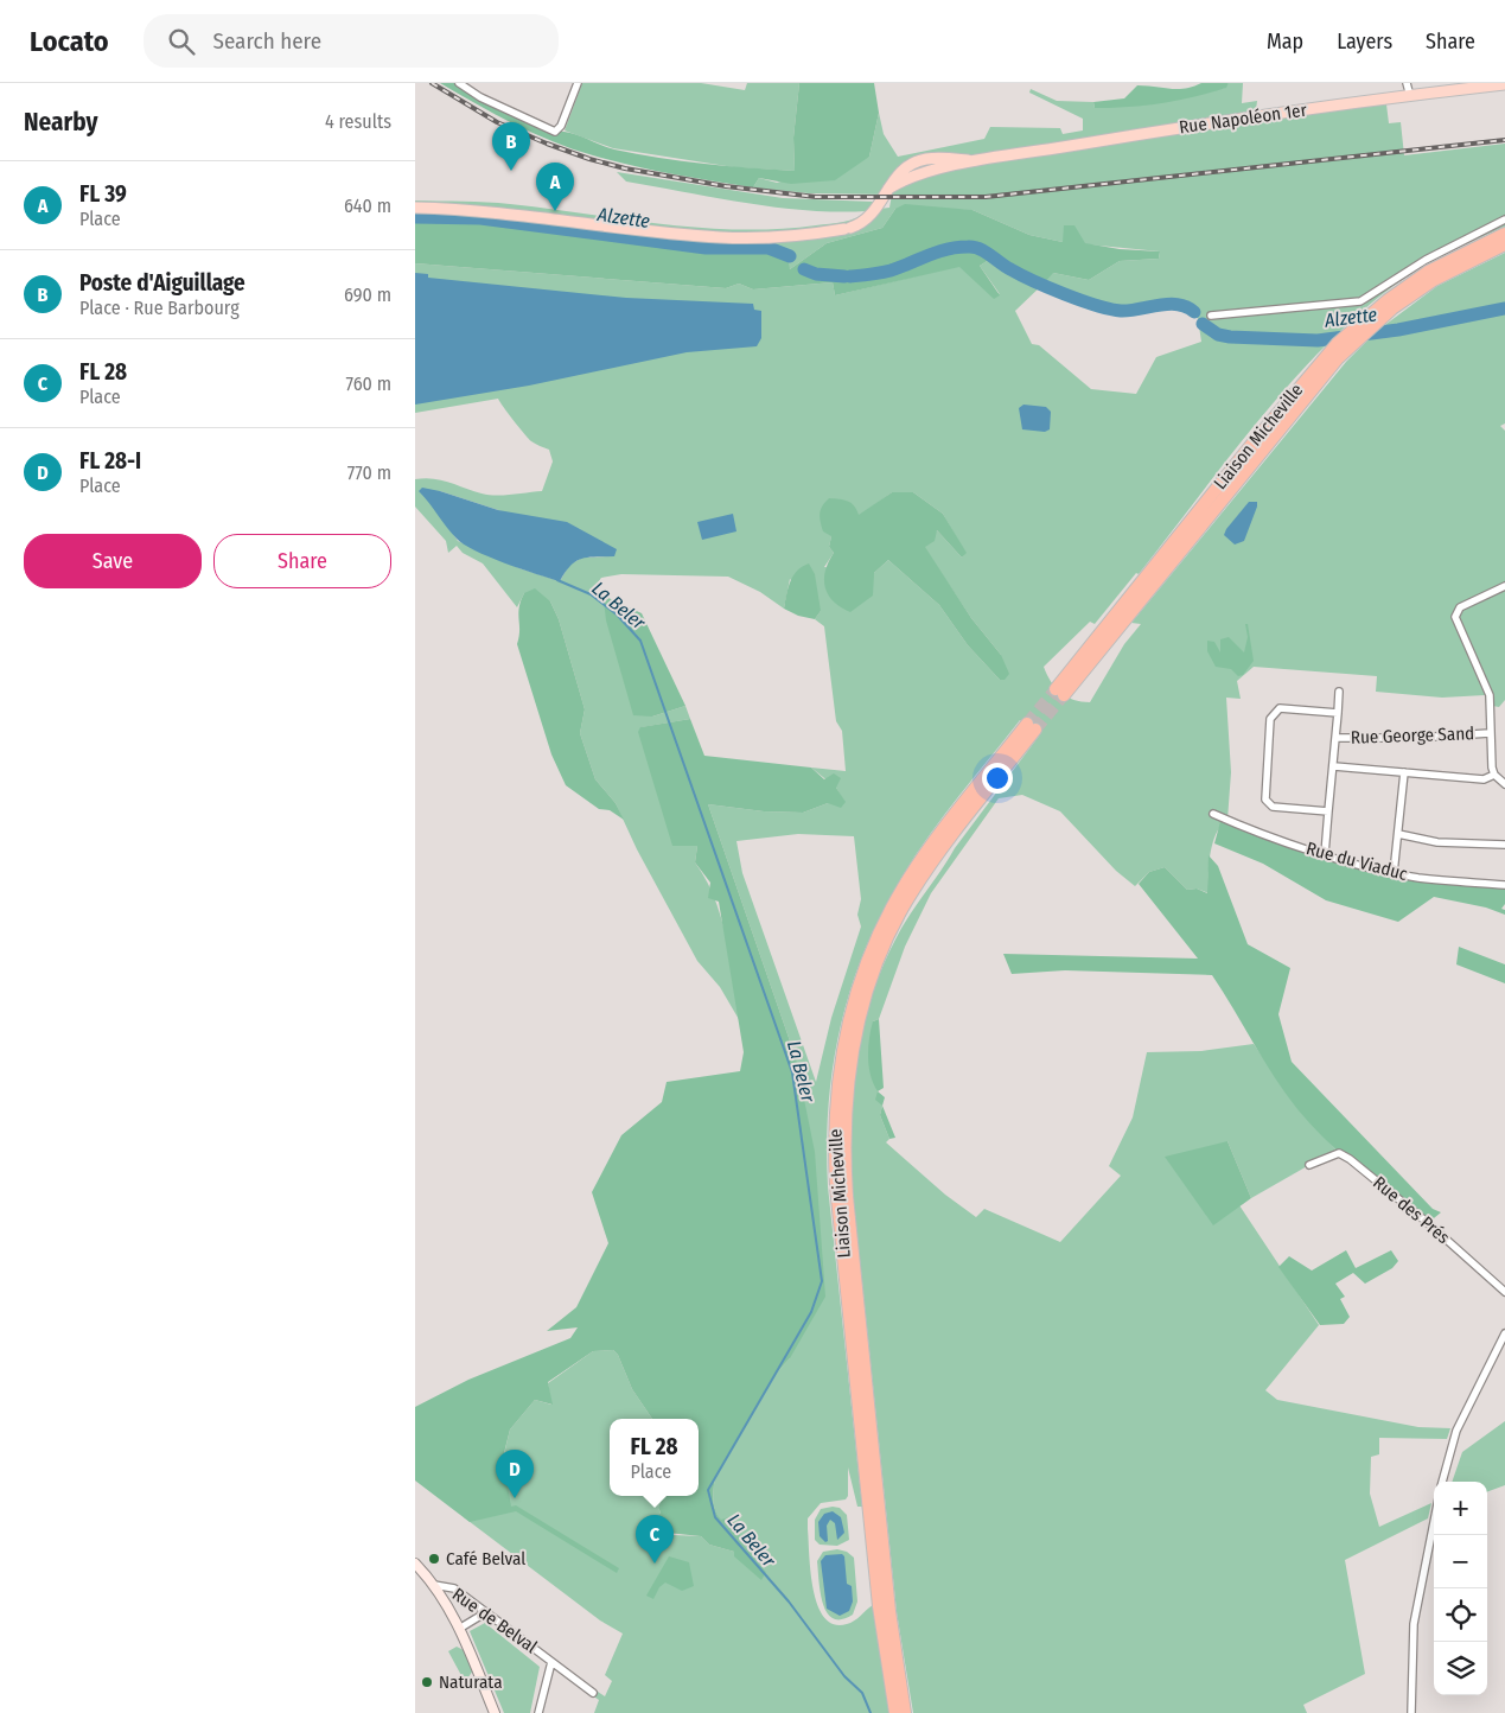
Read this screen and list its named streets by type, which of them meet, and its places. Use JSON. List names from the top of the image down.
{
  "streets": {
    "highway": ["Liaison Micheville"],
    "main road": ["Rue Napoléon 1er", "Rue de Belval"],
    "street": ["Rue George Sand", "Rue du Viaduc", "Rue des Prés"]
  },
  "crossings": [
    ["Rue George Sand", "Rue du Viaduc"]
  ],
  "water": ["Alzette", "La Beler"],
  "places": ["Café Belval", "Naturata"],
  "page": {
    "header": "Locato",
    "search": "Search here",
    "nav": ["Map", "Layers", "Share"],
    "heading": ["Nearby", "4 results"],
    "pins": [
      "B",
      "A",
      "D",
      "C"
    ],
    "list": [
      {
        "mark": "A",
        "name": "FL 39",
        "note": "Place",
        "value": "640 m"
      },
      {
        "mark": "B",
        "name": "Poste d'Aiguillage",
        "note": "Place · Rue Barbourg",
        "value": "690 m"
      },
      {
        "mark": "C",
        "name": "FL 28",
        "note": "Place",
        "value": "760 m"
      },
      {
        "mark": "D",
        "name": "FL 28-I",
        "note": "Place",
        "value": "770 m"
      }
    ],
    "buttons": ["Save", "Share"],
    "popup": ["FL 28", "Place"],
    "map_buttons": ["+", "−"]
  }
}
